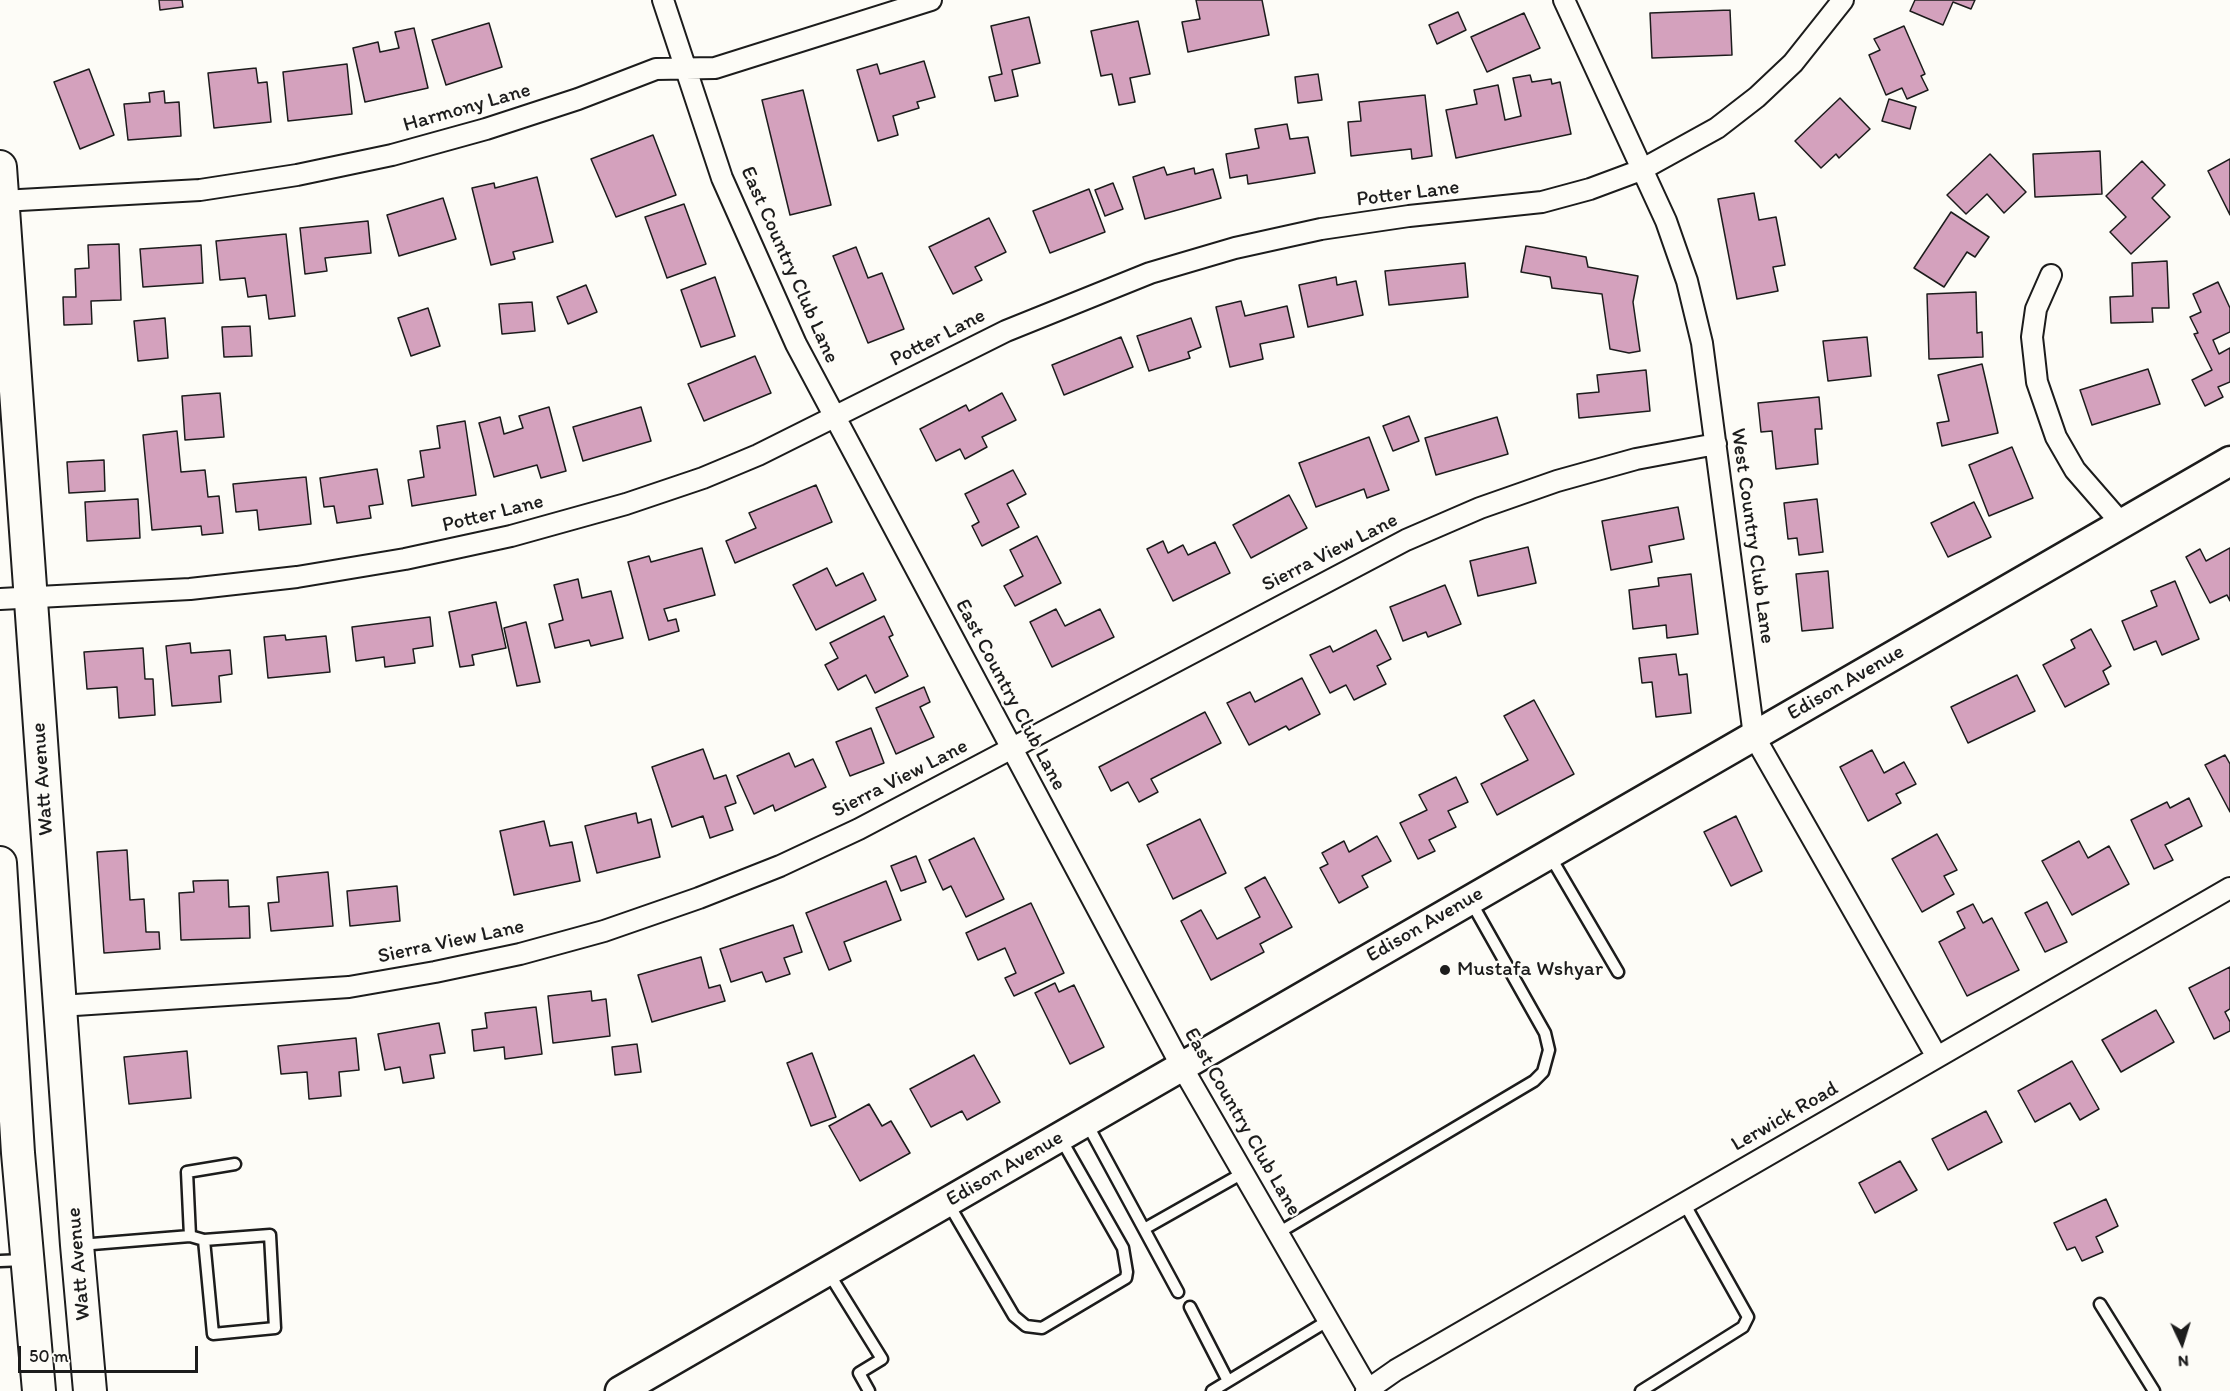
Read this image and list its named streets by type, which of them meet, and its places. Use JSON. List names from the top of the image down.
{
  "streets": {
    "main road": ["Watt Avenue"],
    "street": [
      "Harmony Lane",
      "Potter Lane",
      "East Country Club Lane",
      "West Country Club Lane",
      "Sierra View Lane",
      "Edison Avenue",
      "Lerwick Road"
    ]
  },
  "crossings": [
    ["Harmony Lane", "East Country Club Lane"],
    ["Harmony Lane", "Watt Avenue"],
    ["Potter Lane", "East Country Club Lane"],
    ["Potter Lane", "West Country Club Lane"],
    ["Potter Lane", "Watt Avenue"],
    ["East Country Club Lane", "Sierra View Lane"],
    ["East Country Club Lane", "Edison Avenue"],
    ["East Country Club Lane", "Lerwick Road"],
    ["West Country Club Lane", "Sierra View Lane"],
    ["West Country Club Lane", "Edison Avenue"],
    ["West Country Club Lane", "Lerwick Road"],
    ["Sierra View Lane", "Watt Avenue"]
  ],
  "places": ["Mustafa Wshyar"],
  "scale_bar": "50 m",
  "north": "bottom"
}
